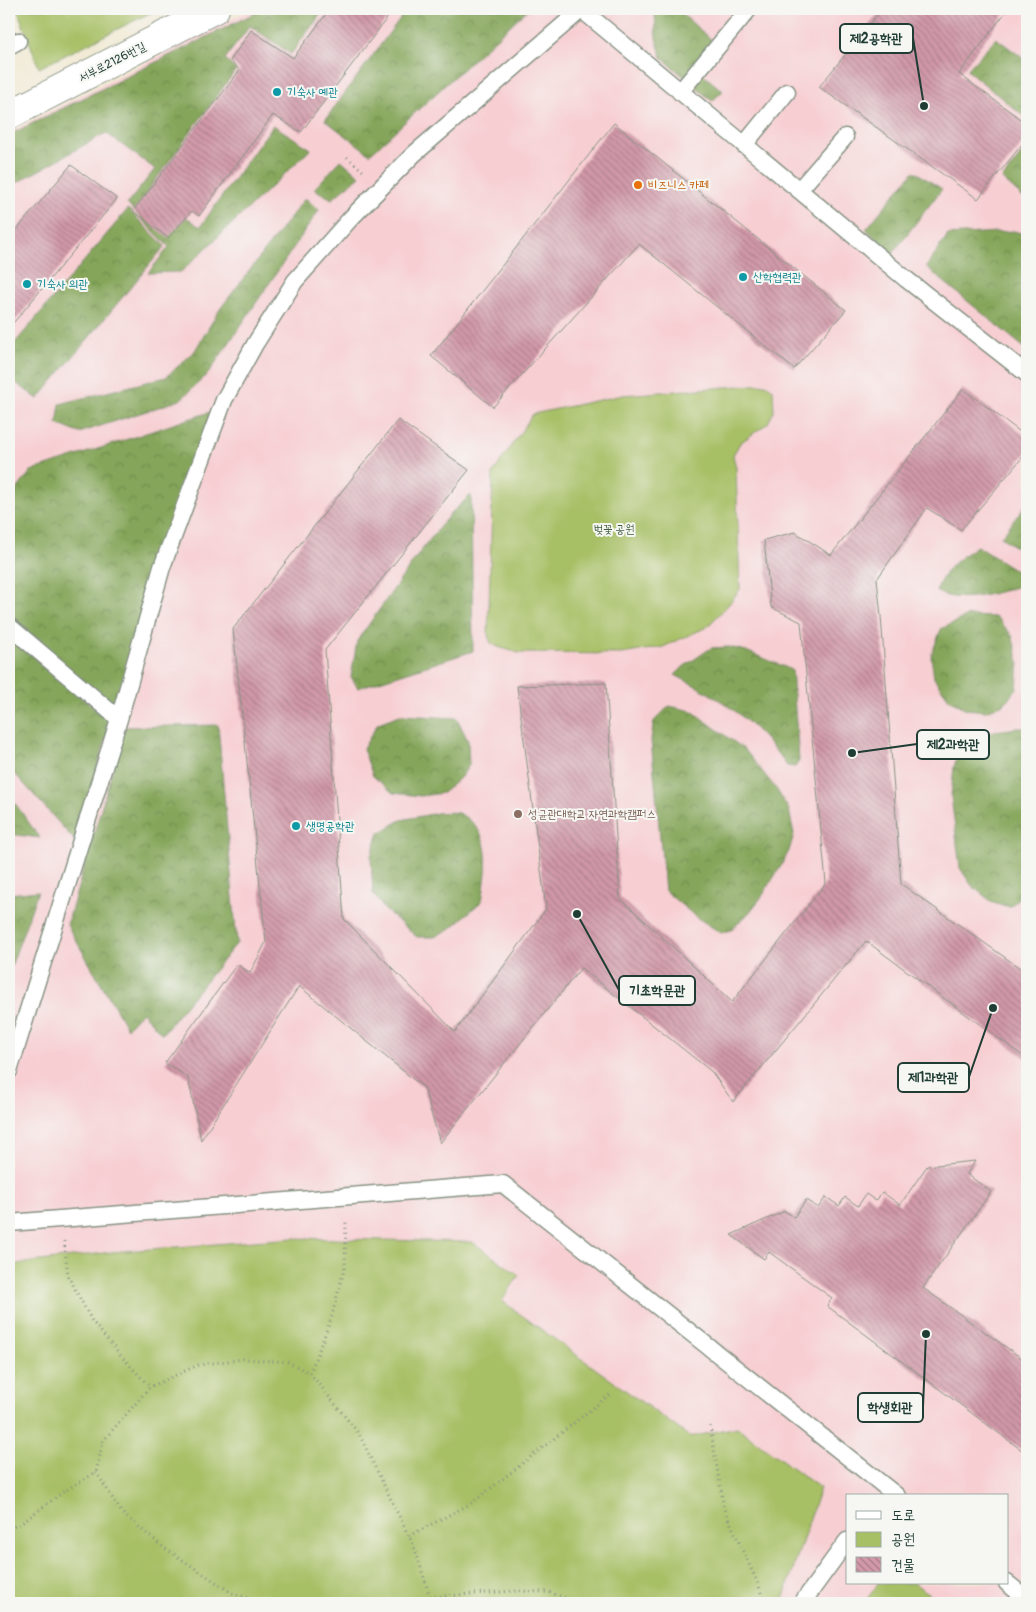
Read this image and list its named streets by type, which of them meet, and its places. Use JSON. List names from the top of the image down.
{
  "streets": {
    "street": ["서부로2126번길"]
  },
  "parks": ["벚꽃 공원"],
  "places": [
    "기숙사 예관",
    "제2공학관",
    "비즈니스 카페",
    "산학협력관",
    "기숙사 의관",
    "제2과학관",
    "성균관대학교 자연과학캠퍼스",
    "생명공학관",
    "기초학문관",
    "제1과학관",
    "학생회관"
  ],
  "legend": ["도로", "공원", "건물"]
}
